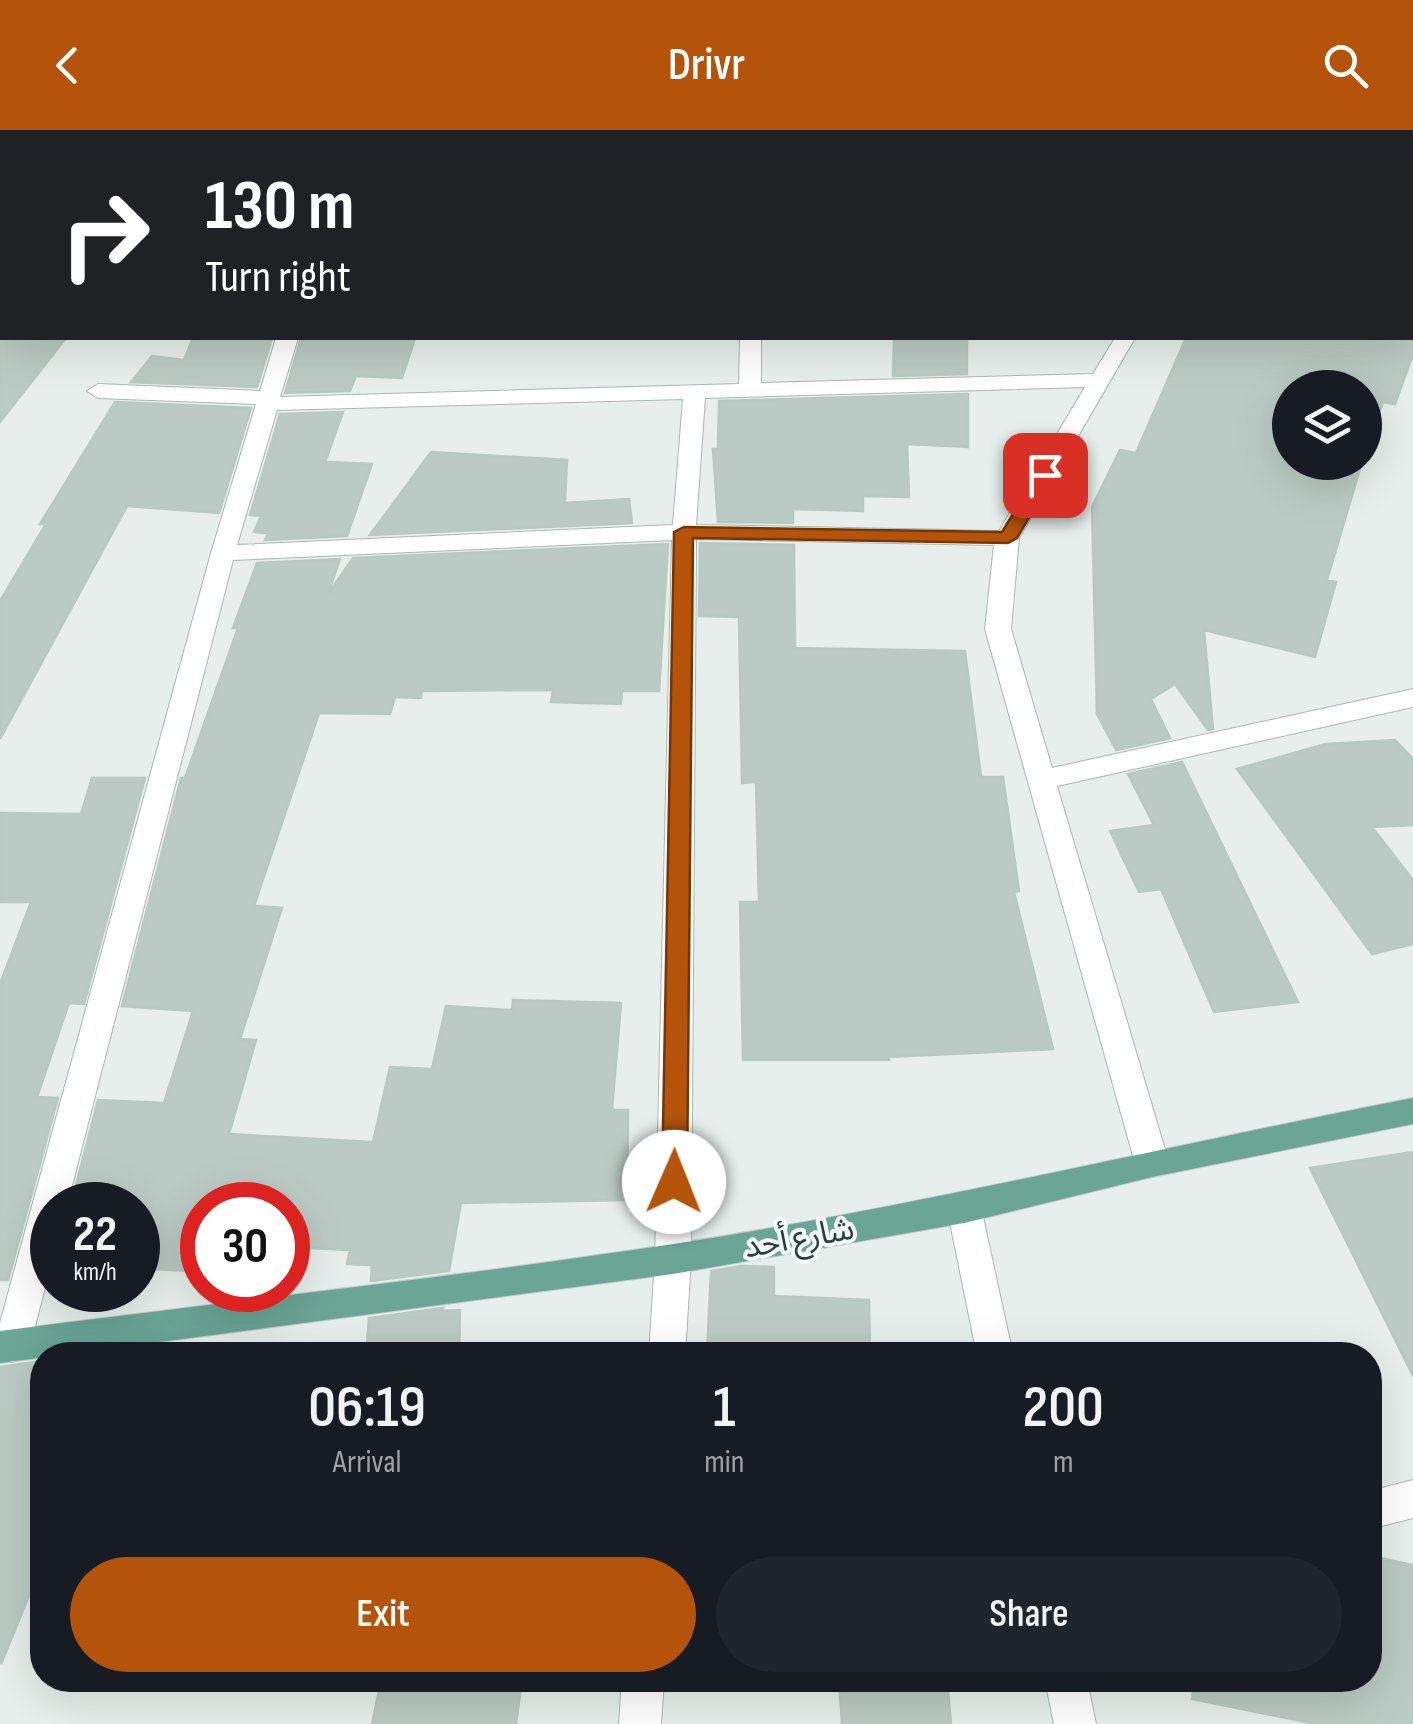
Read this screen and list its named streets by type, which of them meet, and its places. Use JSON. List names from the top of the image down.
{
  "streets": {
    "main road": ["شارع أحد"]
  },
  "page": {
    "header": "Drivr",
    "turn": ["130 m", "Turn right"],
    "speed": "22 km/h",
    "limit": "30",
    "eta": [
      "06:19",
      "Arrival",
      "1",
      "min",
      "200",
      "m"
    ],
    "buttons": ["Exit", "Share"]
  }
}
